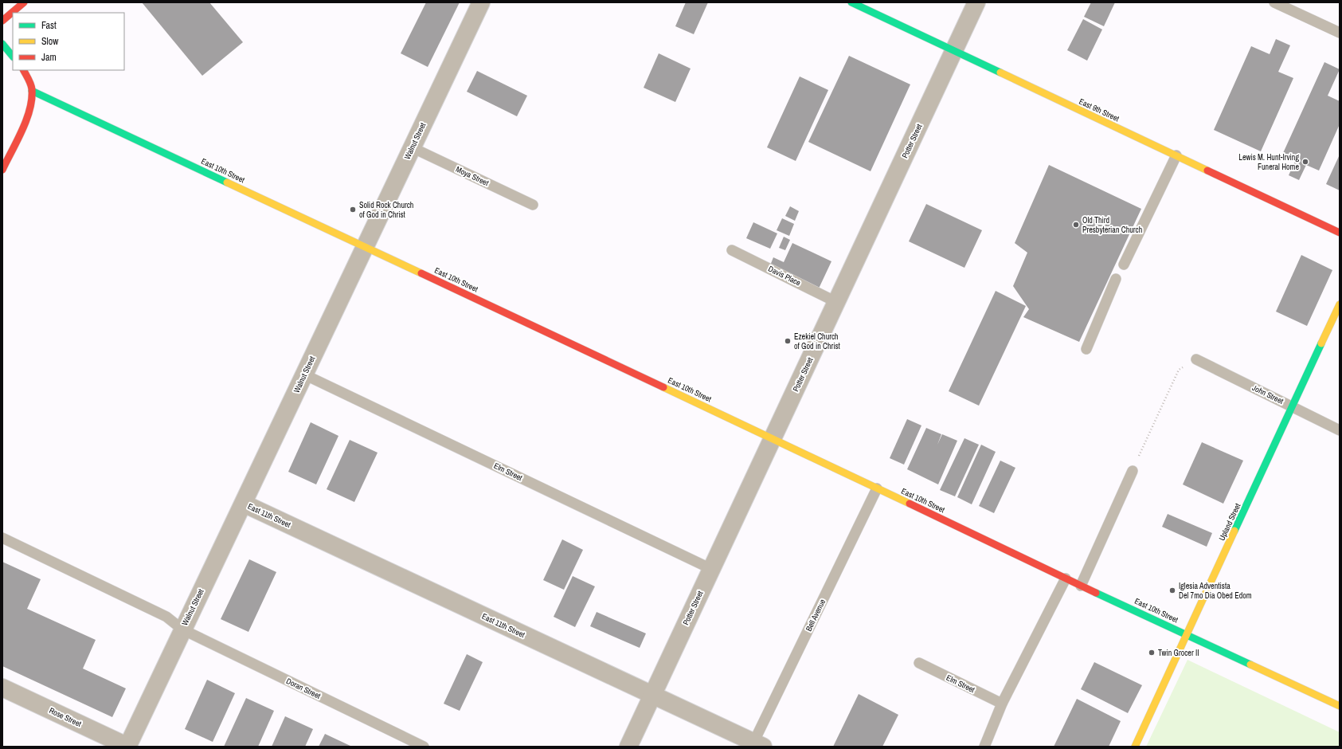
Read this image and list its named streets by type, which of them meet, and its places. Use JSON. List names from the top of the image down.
{
  "streets": {
    "street": [
      "East 9th Street",
      "Walnut Street",
      "Potter Street",
      "East 10th Street",
      "East 11th Street",
      "Upland Street",
      "Rose Street"
    ],
    "lane": [
      "Moya Street",
      "Davis Place",
      "John Street",
      "Elm Street",
      "Bell Avenue",
      "Doran Street"
    ]
  },
  "crossings": [
    ["East 9th Street", "Potter Street"],
    ["Walnut Street", "East 10th Street"],
    ["Walnut Street", "Moya Street"],
    ["Walnut Street", "Elm Street"],
    ["Walnut Street", "East 11th Street"],
    ["Walnut Street", "Doran Street"],
    ["Walnut Street", "Rose Street"],
    ["Potter Street", "East 10th Street"],
    ["Potter Street", "Davis Place"],
    ["Potter Street", "Elm Street"],
    ["Potter Street", "East 11th Street"],
    ["East 10th Street", "Upland Street"],
    ["East 10th Street", "Bell Avenue"],
    ["John Street", "Upland Street"],
    ["East 11th Street", "Bell Avenue"]
  ],
  "places": [
    "Lewis M. Hunt-Irving Funeral Home",
    "Solid Rock Church of God in Christ",
    "Old Third Presbyterian Church",
    "Ezekiel Church of God in Christ",
    "Iglesia Adventista Del 7mo Dia Obed Edom",
    "Twin Grocer II"
  ],
  "legend": ["Fast", "Slow", "Jam"]
}
